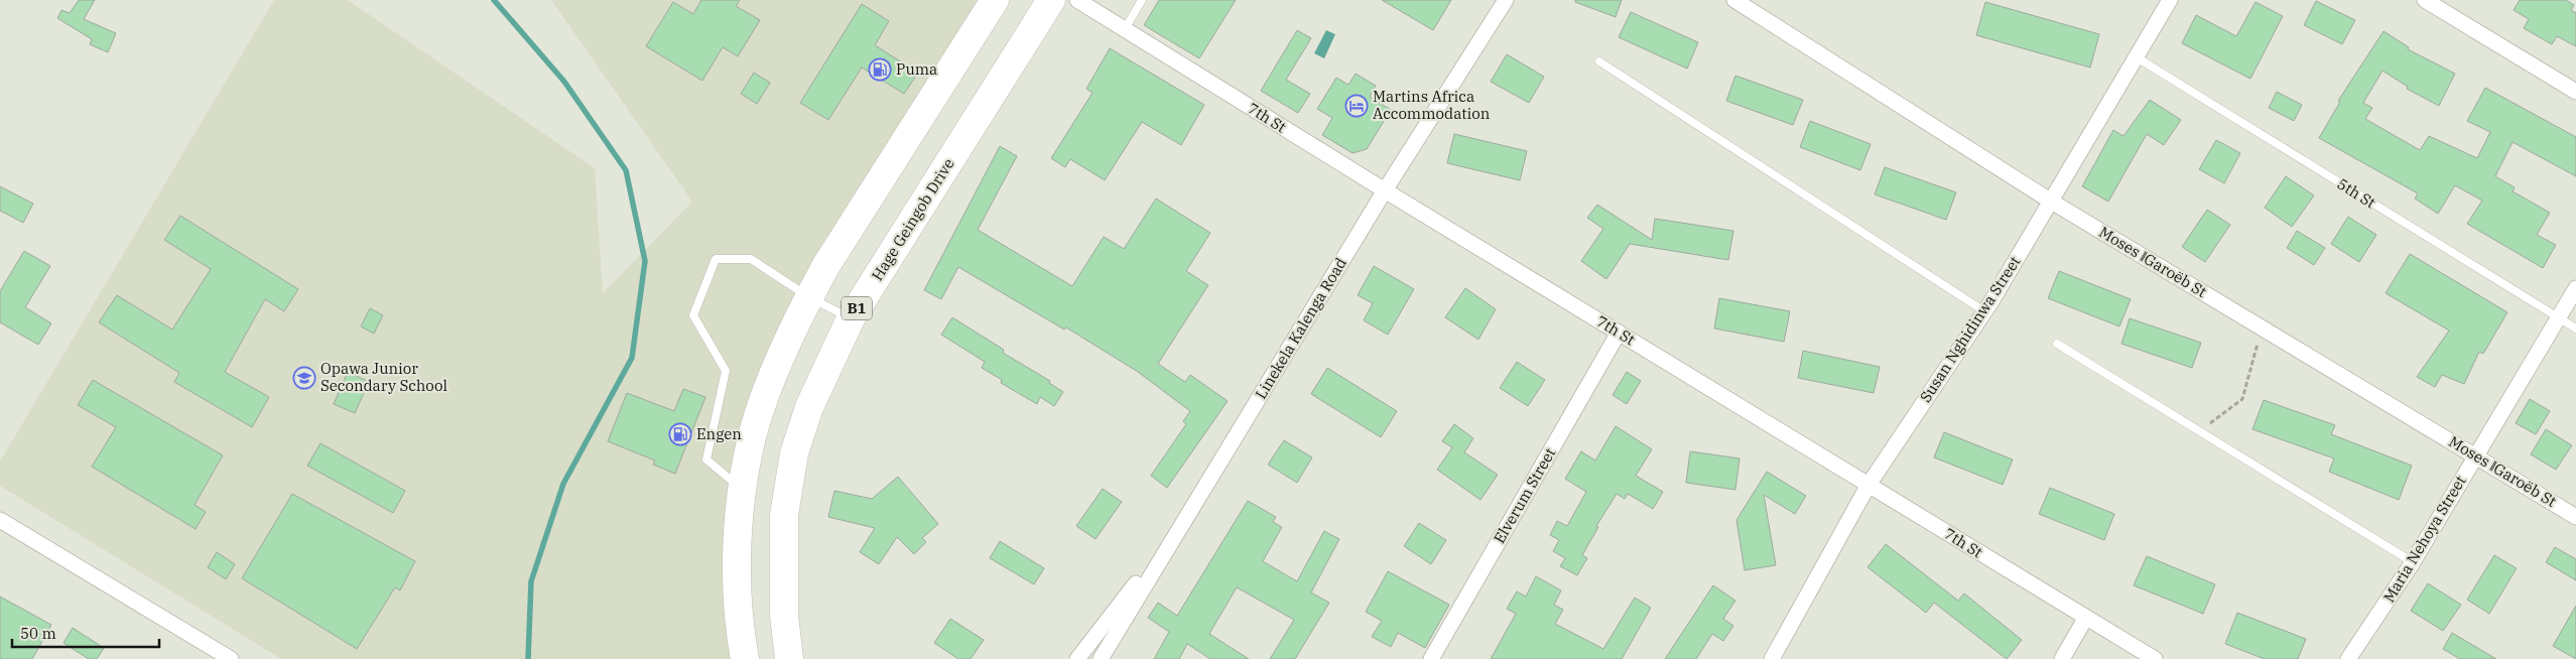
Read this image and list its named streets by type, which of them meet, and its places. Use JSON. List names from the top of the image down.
{
  "streets": {
    "highway": ["Hage Geingob Drive", "B1"],
    "street": [
      "7th St",
      "Moses ǁGaroëb St",
      "Linekela Kalenga Road",
      "Susan Nghidinwa Street",
      "Elverum Street",
      "Maria Nehoya Street"
    ],
    "lane": ["5th St"]
  },
  "crossings": [
    ["7th St", "Linekela Kalenga Road"],
    ["7th St", "Susan Nghidinwa Street"],
    ["7th St", "Elverum Street"],
    ["5th St", "Susan Nghidinwa Street"],
    ["5th St", "Maria Nehoya Street"],
    ["Moses ǁGaroëb St", "Susan Nghidinwa Street"],
    ["Moses ǁGaroëb St", "Maria Nehoya Street"]
  ],
  "places": {
    "fuel station": ["Puma", "Engen"],
    "hotel": ["Martins Africa Accommodation"],
    "school or university": ["Opawa Junior Secondary School"]
  },
  "scale_bar": "50 m"
}
